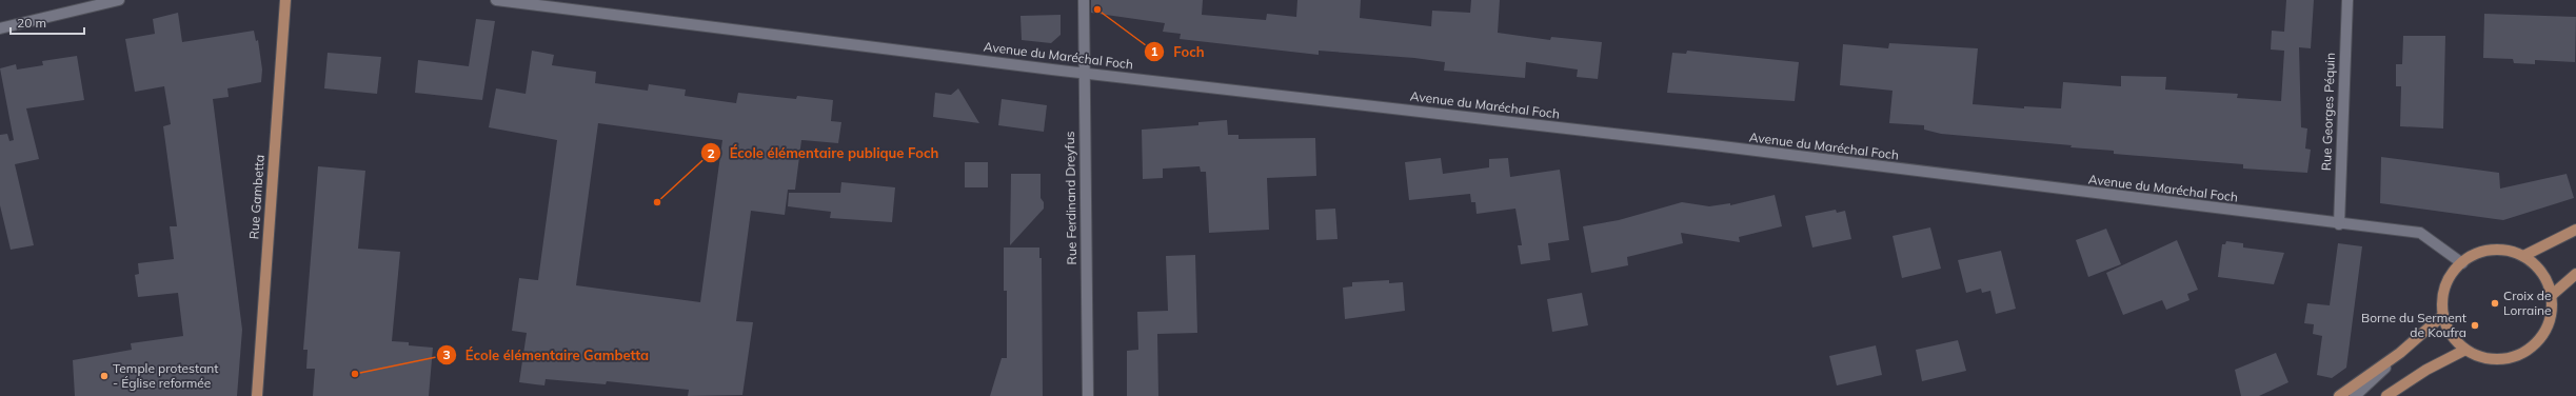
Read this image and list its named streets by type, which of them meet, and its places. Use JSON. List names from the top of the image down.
{
  "streets": {
    "main road": ["Rue Gambetta"],
    "street": ["Avenue du Maréchal Foch", "Rue Georges Péquin", "Rue Ferdinand Dreyfus"]
  },
  "crossings": [
    ["Avenue du Maréchal Foch", "Rue Georges Péquin"],
    ["Avenue du Maréchal Foch", "Rue Ferdinand Dreyfus"]
  ],
  "places": [
    "Foch",
    "École élémentaire publique Foch",
    "Croix de Lorraine",
    "Borne du Serment de Koufra",
    "École élémentaire Gambetta",
    "Temple protestant - Église reformée"
  ],
  "scale_bar": "20 m"
}
